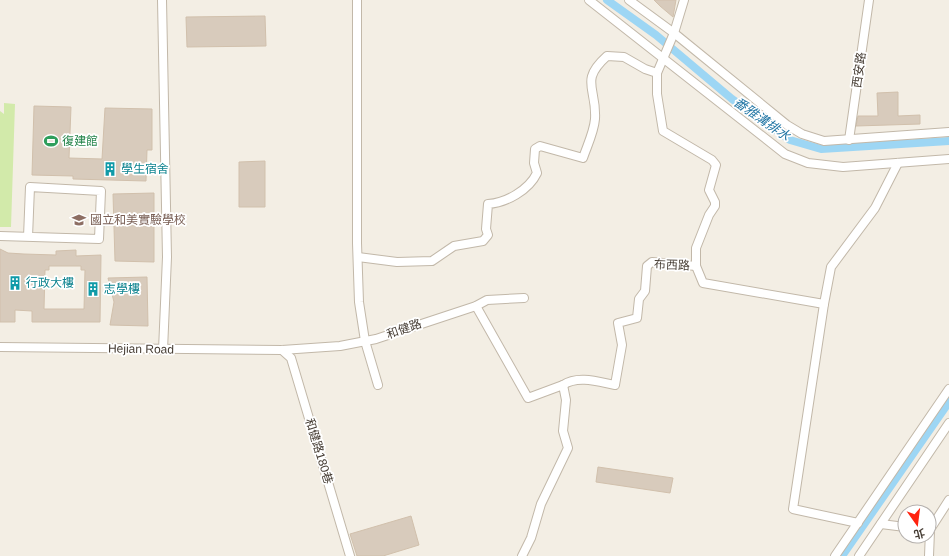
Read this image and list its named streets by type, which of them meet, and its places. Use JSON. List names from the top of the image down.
{
  "streets": {
    "street": [
      "西安路",
      "布西路",
      "和健路",
      "Hejian Road",
      "和健路180巷"
    ]
  },
  "crossings": [
    ["布西路", "和健路"],
    ["和健路", "Hejian Road"],
    ["和健路", "和健路180巷"],
    ["Hejian Road", "和健路180巷"]
  ],
  "water": ["番雅溝排水"],
  "places": {
    "sports": ["復建館"],
    "building": ["學生宿舍", "行政大樓", "志學樓"],
    "school or university": ["國立和美實驗學校"]
  },
  "north": "bottom"
}
